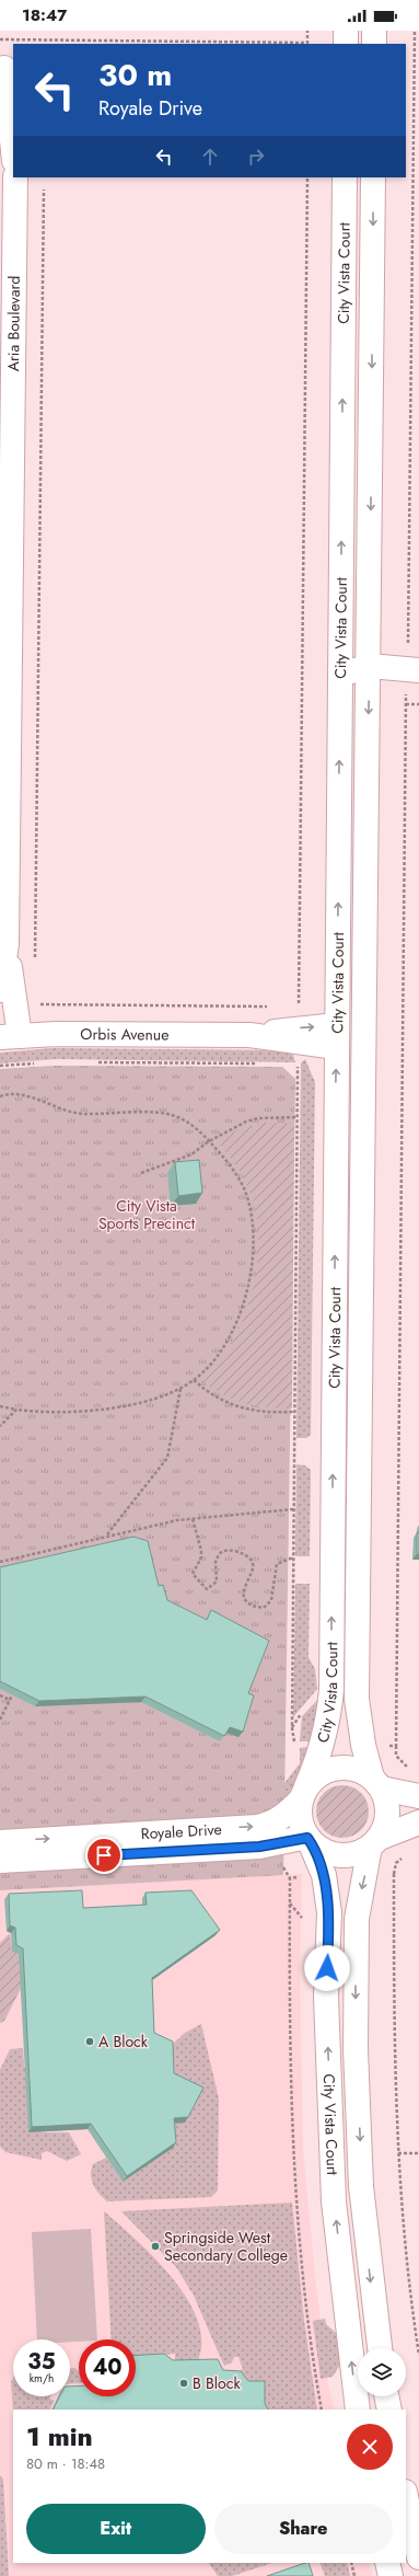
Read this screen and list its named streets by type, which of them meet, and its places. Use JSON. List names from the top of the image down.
{
  "streets": {
    "street": [
      "City Vista Court",
      "Aria Boulevard",
      "Orbis Avenue",
      "Royale Drive"
    ]
  },
  "crossings": [
    ["City Vista Court", "Orbis Avenue"],
    ["City Vista Court", "Royale Drive"],
    ["Aria Boulevard", "Orbis Avenue"]
  ],
  "parks": ["City Vista Sports Precinct"],
  "places": ["A Block", "Springside West Secondary College", "B Block"],
  "page": {
    "status": "18:47",
    "turn": ["30 m", "Royale Drive"],
    "speed": "35 km/h",
    "limit": "40",
    "heading": ["1 min", "80 m · 18:48"],
    "buttons": ["Exit", "Share"]
  }
}
